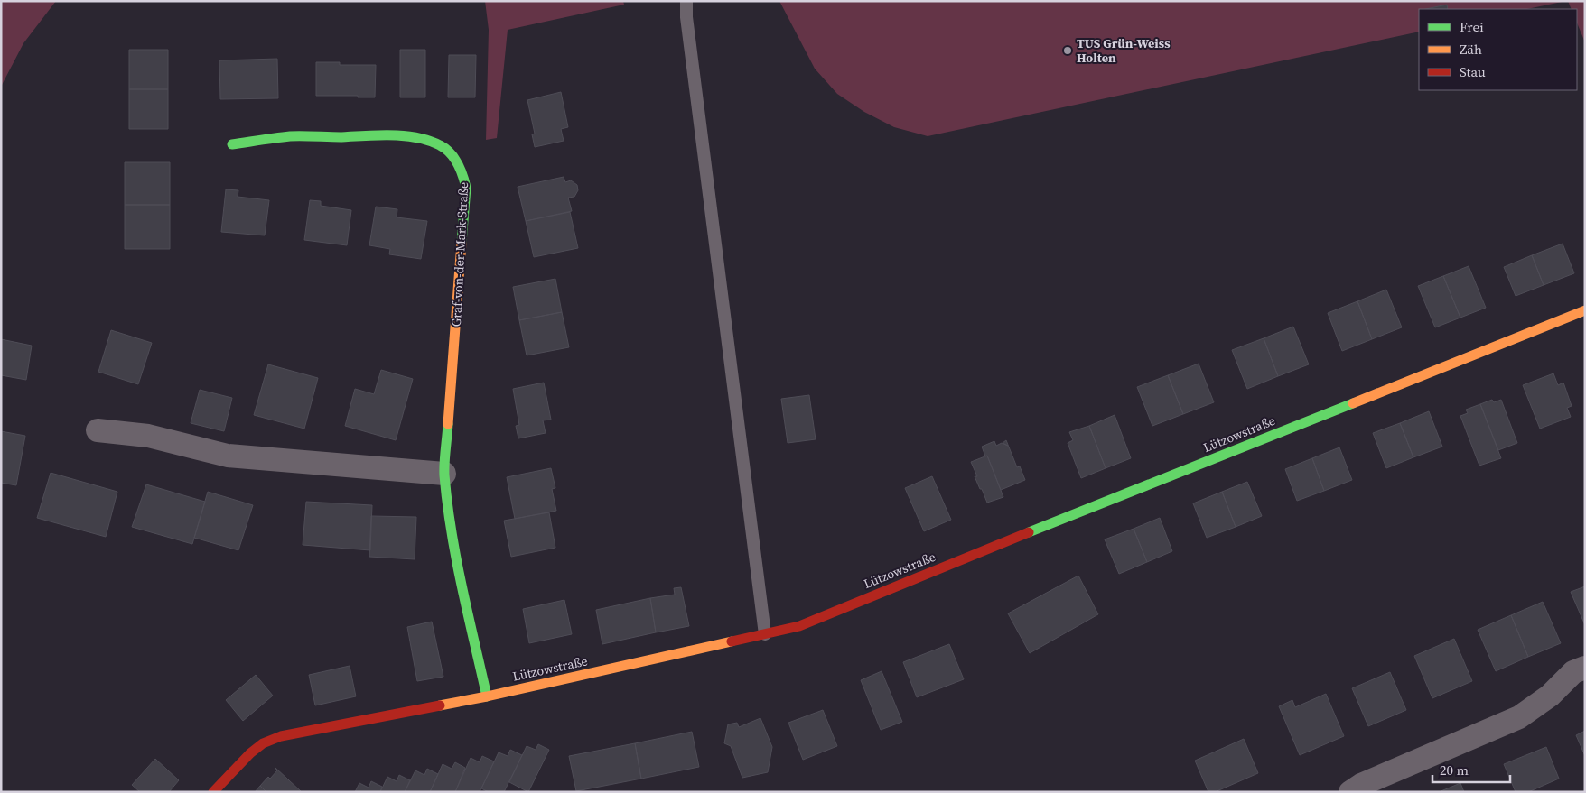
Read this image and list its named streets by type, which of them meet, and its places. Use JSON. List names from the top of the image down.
{
  "streets": {
    "street": ["Graf-von-der-Mark-Straße", "Lützowstraße"]
  },
  "crossings": [
    ["Graf-von-der-Mark-Straße", "Lützowstraße"]
  ],
  "places": ["TUS Grün-Weiss Holten"],
  "legend": ["Frei", "Zäh", "Stau"],
  "scale_bar": "20 m"
}
